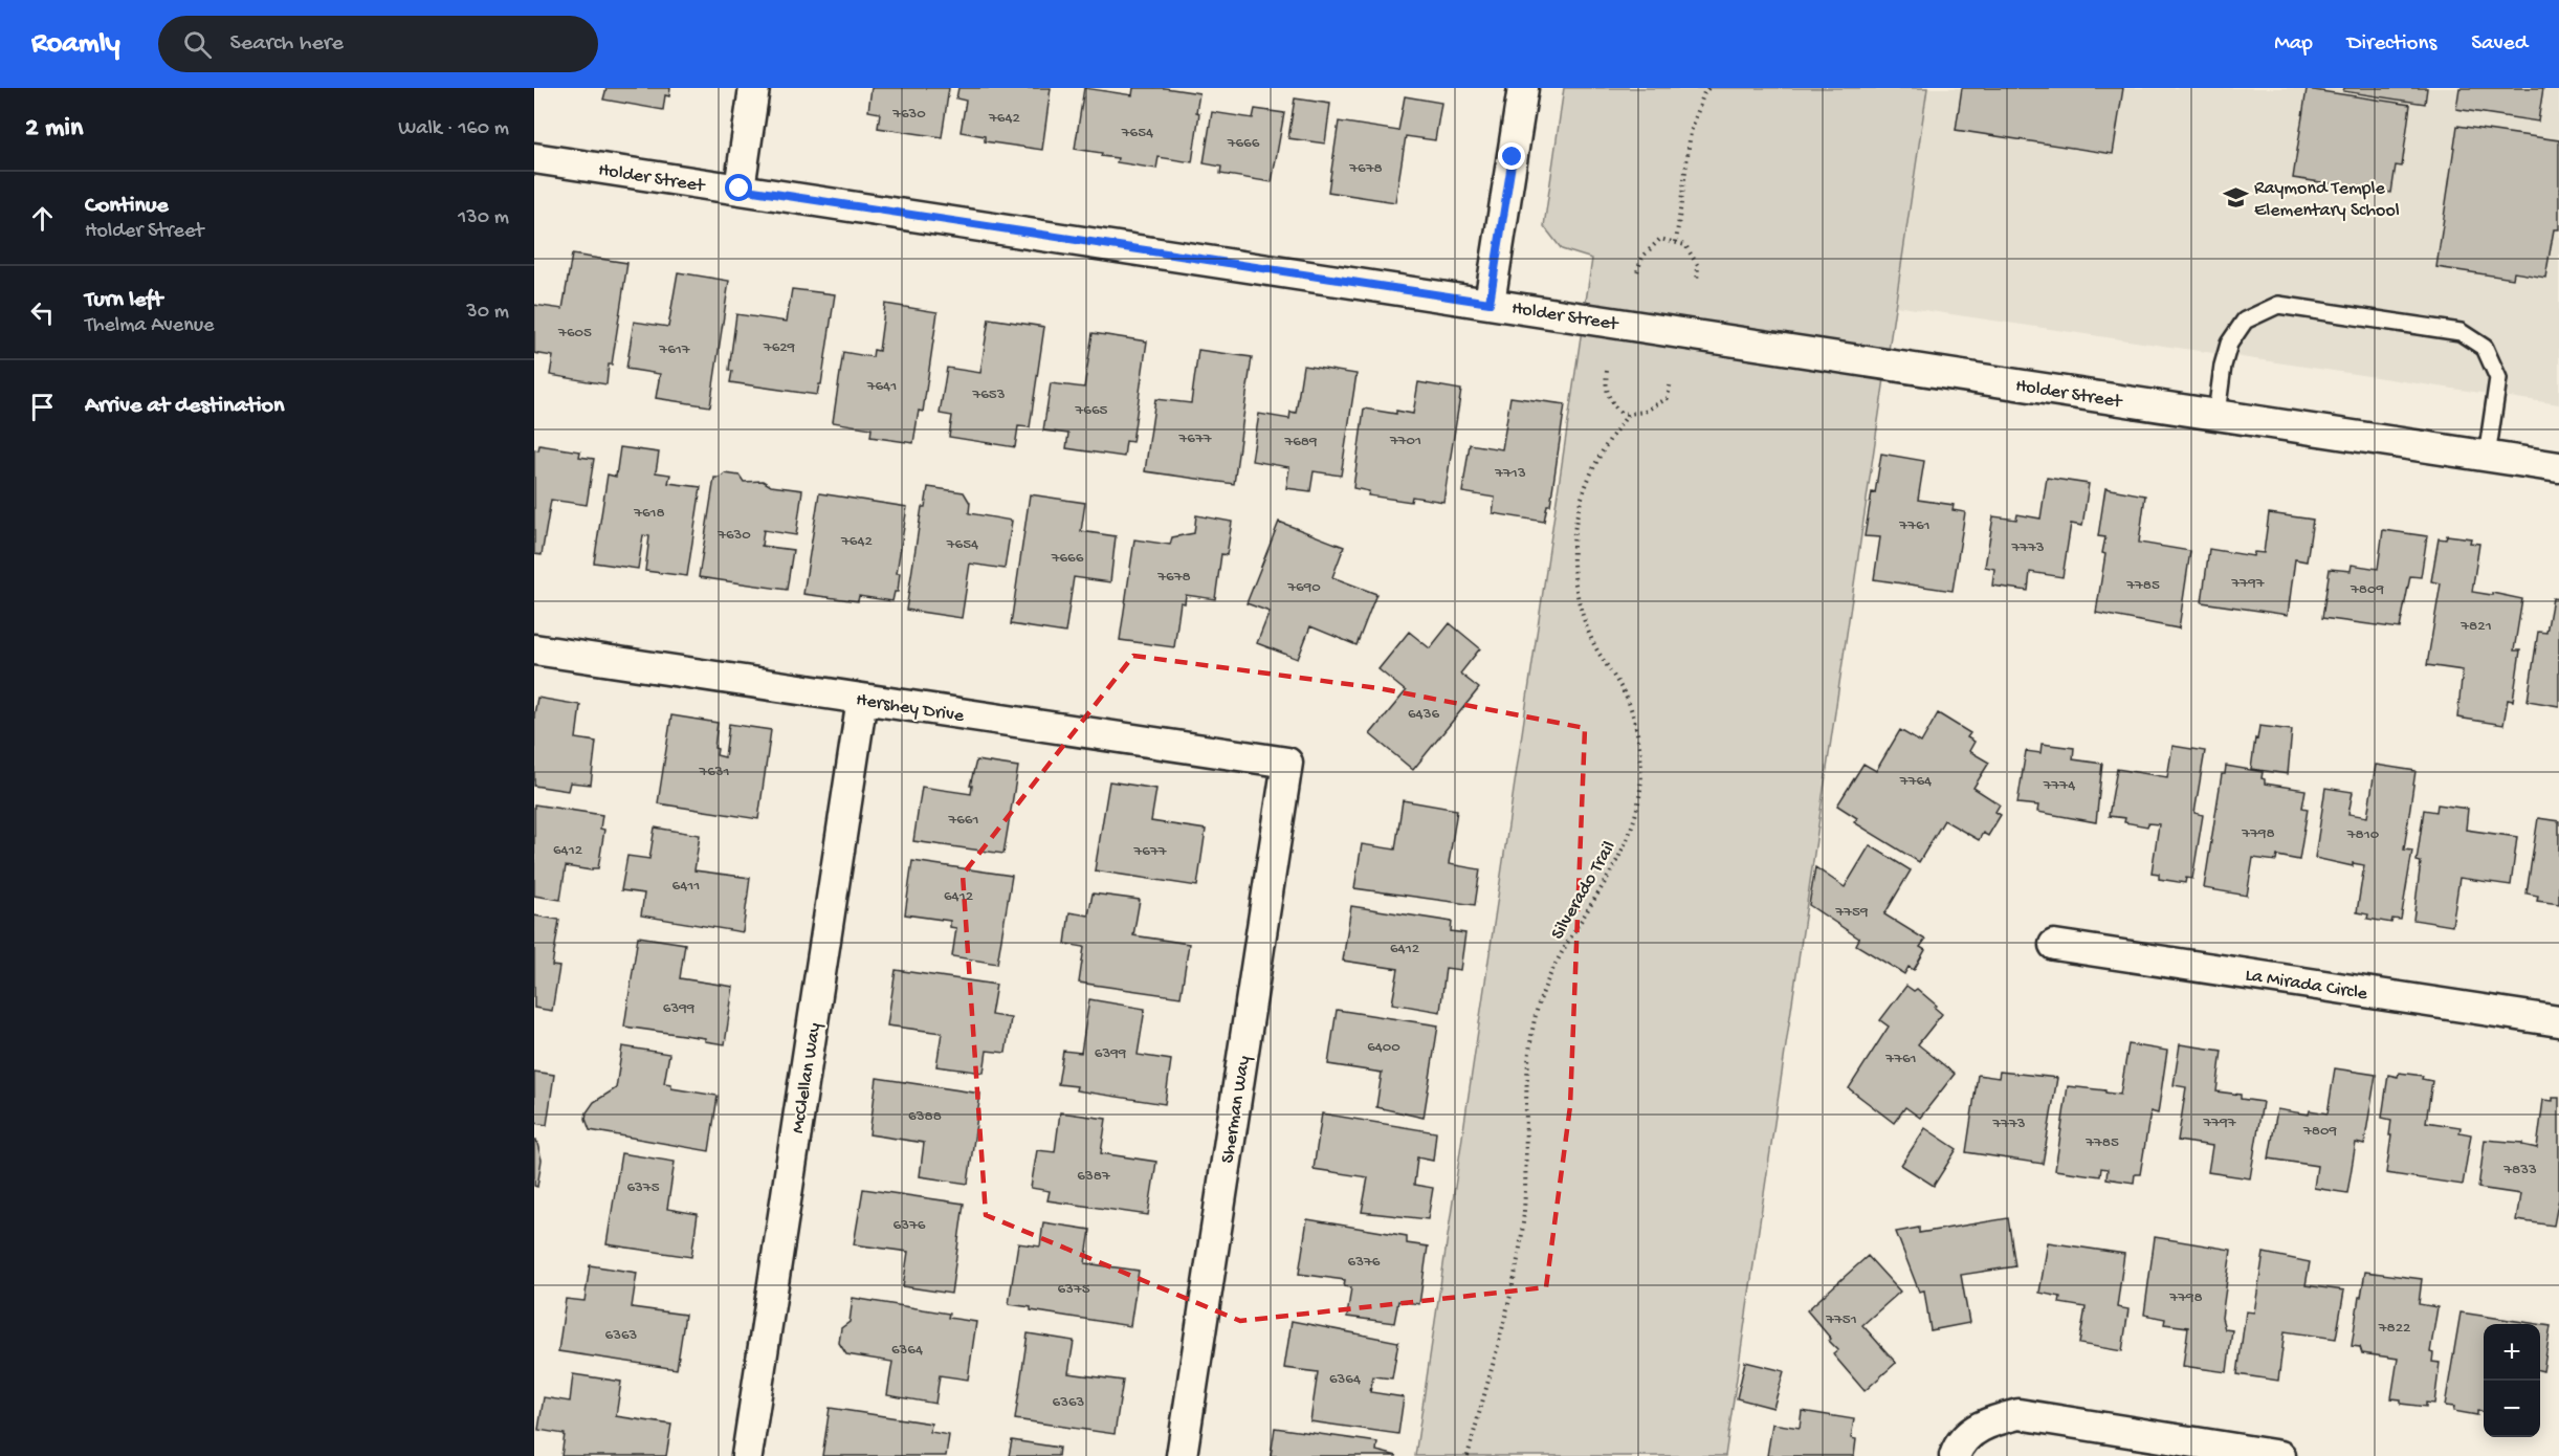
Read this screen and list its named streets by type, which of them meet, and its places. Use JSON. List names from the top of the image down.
{
  "streets": {
    "street": [
      "Holder Street",
      "Hershey Drive",
      "La Mirada Circle",
      "McClellan Way",
      "Sherman Way"
    ],
    "path": ["Silverado Trail"]
  },
  "crossings": [
    ["Hershey Drive", "McClellan Way"],
    ["Hershey Drive", "Sherman Way"]
  ],
  "places": {
    "school or university": ["Raymond Temple Elementary School"]
  },
  "house_numbers": [
    "7630",
    "7642",
    "7654",
    "7666",
    "7678",
    "7605",
    "7629",
    "7617",
    "7641",
    "7653",
    "7665",
    "7677",
    "7701",
    "7689",
    "7713",
    "7618",
    "7761",
    "7630",
    "7642",
    "7654",
    "7773",
    "7666",
    "7678",
    "7797",
    "7785",
    "7690",
    "7809",
    "7821",
    "6436",
    "7631",
    "7764",
    "7774",
    "7661",
    "7798",
    "7810",
    "6412",
    "7677",
    "6411",
    "6412",
    "7759",
    "6412",
    "6399",
    "6400",
    "6399",
    "7761",
    "6388",
    "7797",
    "7773",
    "7809",
    "7785",
    "7833",
    "6387",
    "6375",
    "6376",
    "6376",
    "6375",
    "7798",
    "7751",
    "7822",
    "6363",
    "6364",
    "6364",
    "6363"
  ],
  "page": {
    "header": "Roamly",
    "search": "Search here",
    "nav": ["Map", "Directions", "Saved"],
    "heading": ["2 min", "Walk · 160 m"],
    "list": [
      ["Continue", "Holder Street", "130 m"],
      ["Turn left", "Thelma Avenue", "30 m"],
      "Arrive at destination"
    ],
    "map_buttons": ["+", "−"]
  }
}
